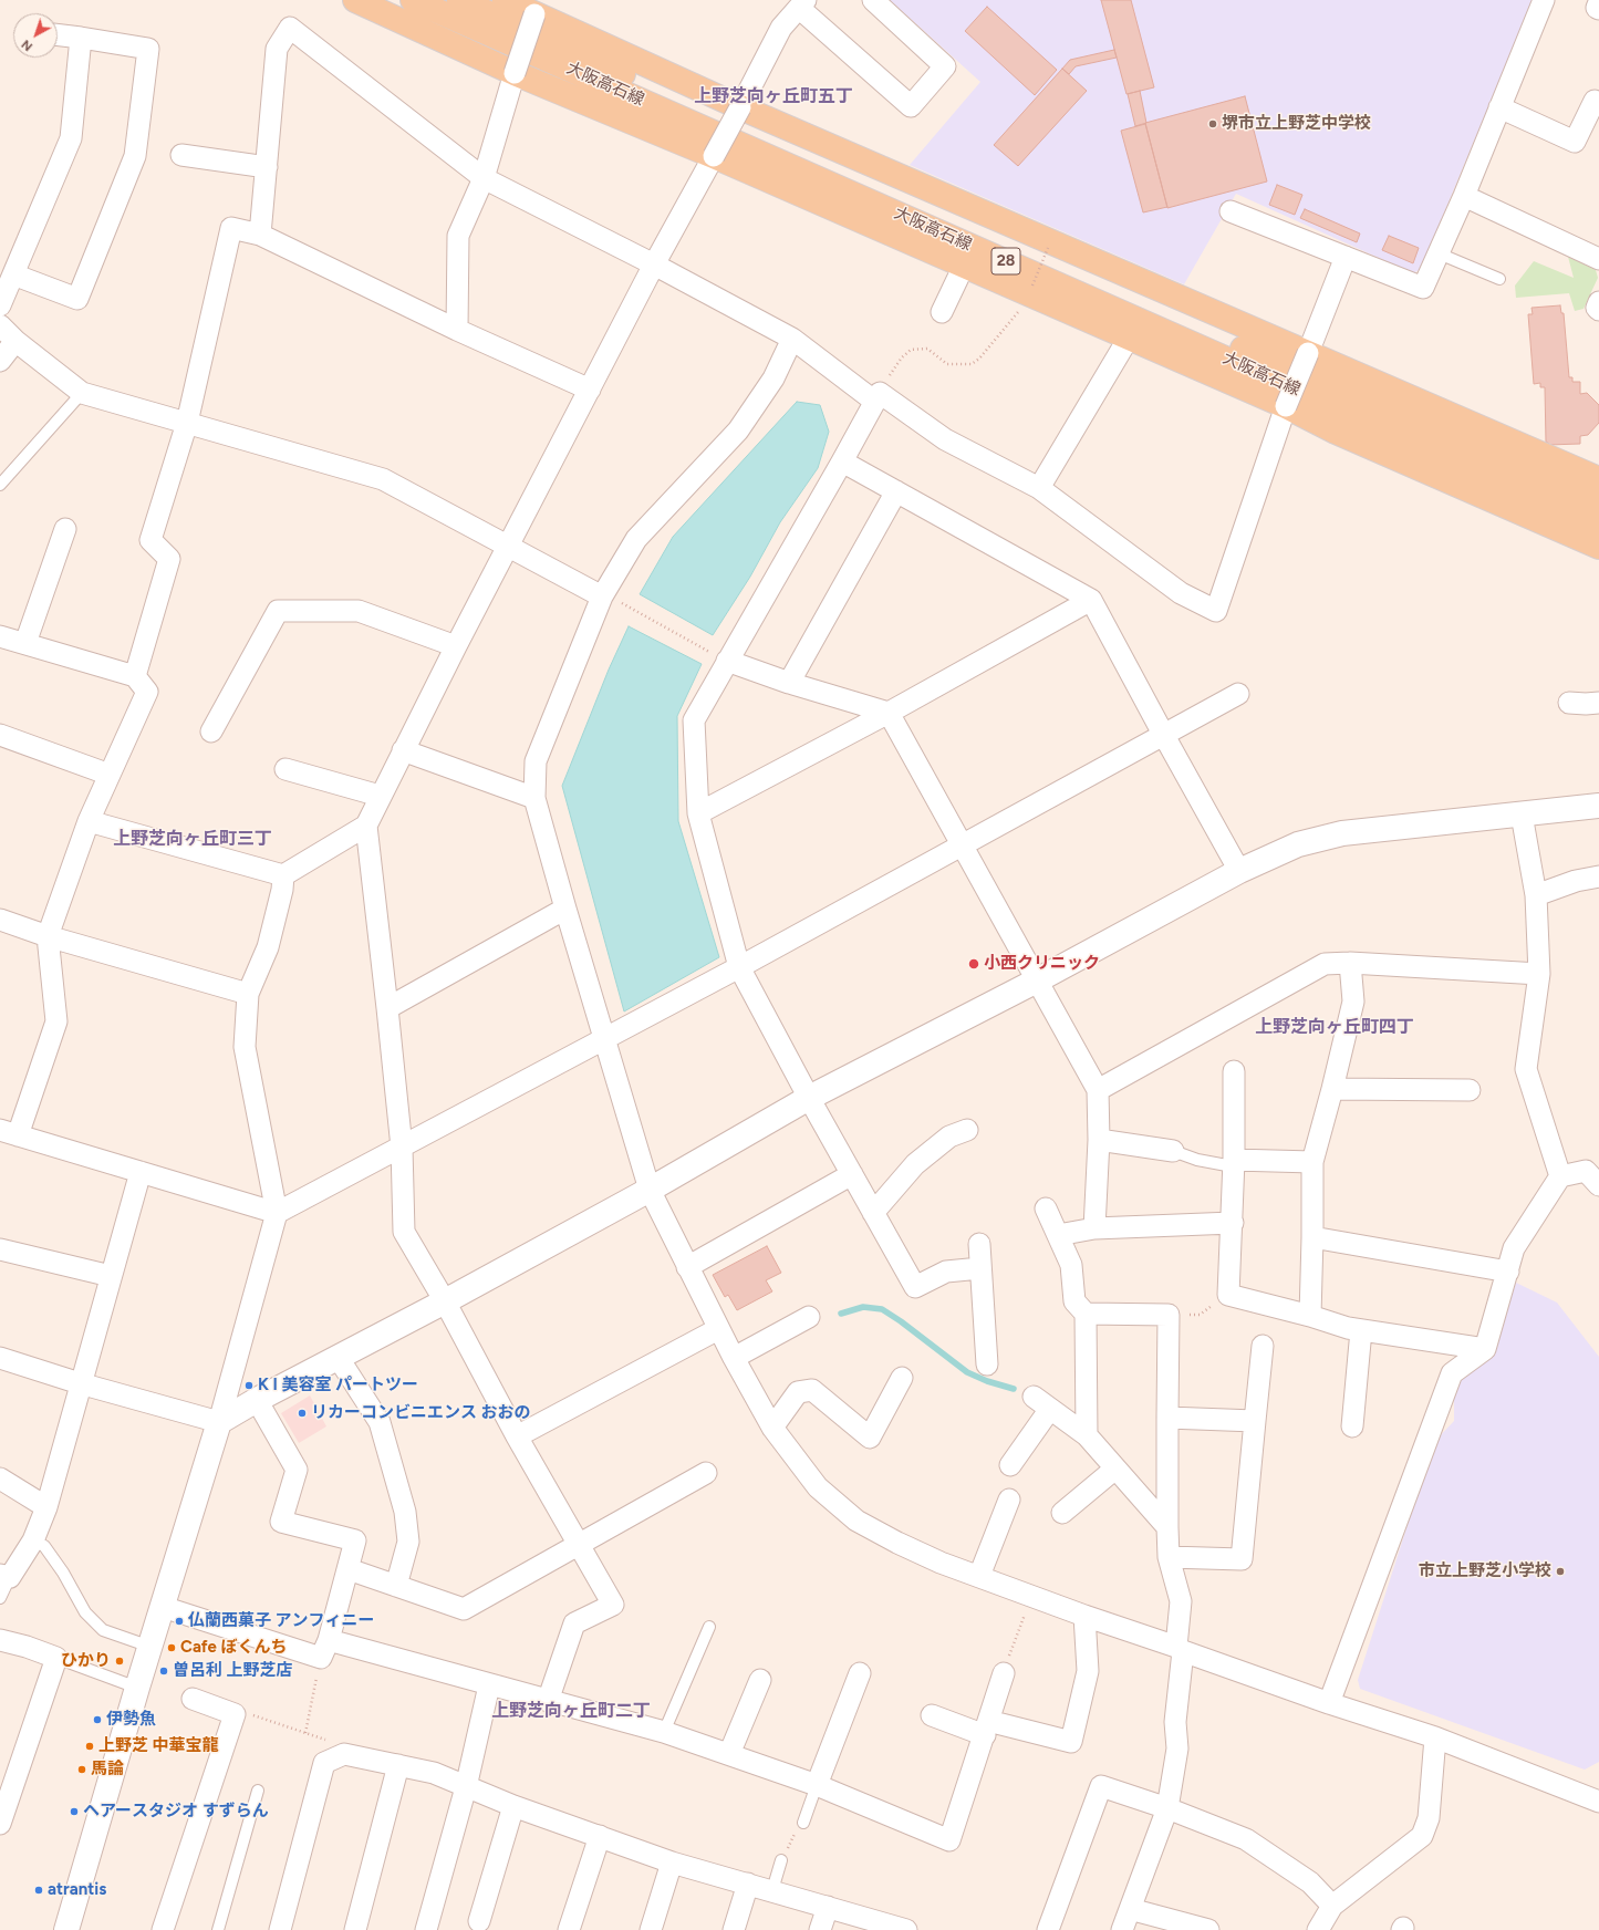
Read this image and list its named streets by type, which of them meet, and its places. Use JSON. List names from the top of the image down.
{
  "streets": {
    "main road": ["大阪高石線", "28"]
  },
  "districts": [
    "上野芝向ヶ丘町五丁",
    "上野芝向ヶ丘町三丁",
    "上野芝向ヶ丘町四丁",
    "上野芝向ヶ丘町二丁"
  ],
  "places": [
    "堺市立上野芝中学校",
    "小西クリニック",
    "K I 美容室 パートツー",
    "リカーコンビニエンス おおの",
    "市立上野芝小学校",
    "仏蘭西菓子 アンフィニー",
    "Cafe ぼくんち",
    "ひかり",
    "曽呂利 上野芝店",
    "伊勢魚",
    "上野芝 中華宝龍",
    "馬論",
    "ヘアースタジオ すずらん",
    "atrantis"
  ],
  "north": "bottom left"
}
